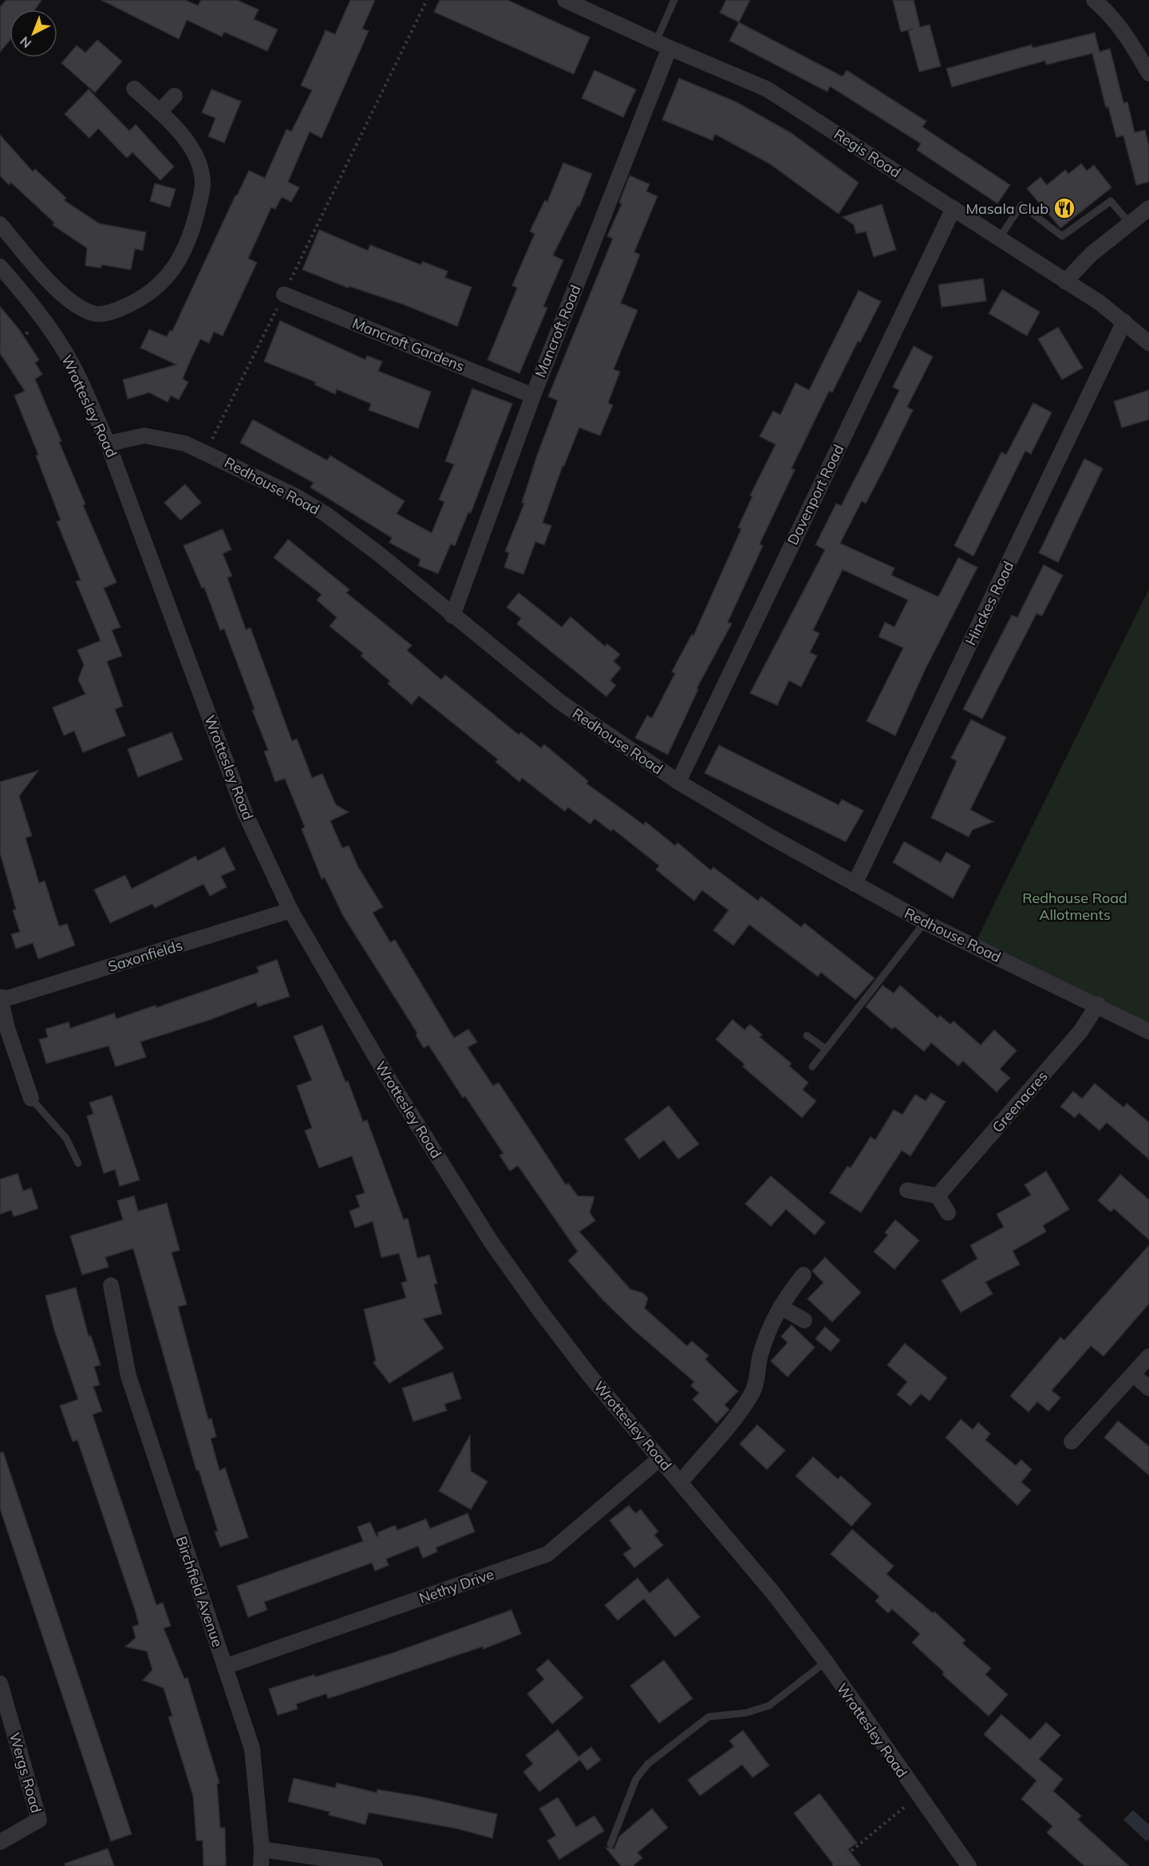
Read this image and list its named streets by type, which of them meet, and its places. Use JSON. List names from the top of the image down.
{
  "streets": {
    "street": [
      "Regis Road",
      "Mancroft Road",
      "Mancroft Gardens",
      "Wrottesley Road",
      "Redhouse Road",
      "Davenport Road",
      "Hinckes Road",
      "Saxonfields",
      "Greenacres",
      "Nethy Drive",
      "Birchfield Avenue",
      "Wergs Road"
    ]
  },
  "crossings": [
    ["Regis Road", "Mancroft Road"],
    ["Regis Road", "Davenport Road"],
    ["Regis Road", "Hinckes Road"],
    ["Mancroft Road", "Mancroft Gardens"],
    ["Mancroft Road", "Redhouse Road"],
    ["Wrottesley Road", "Redhouse Road"],
    ["Wrottesley Road", "Saxonfields"],
    ["Wrottesley Road", "Nethy Drive"],
    ["Redhouse Road", "Davenport Road"],
    ["Redhouse Road", "Hinckes Road"],
    ["Redhouse Road", "Greenacres"],
    ["Nethy Drive", "Birchfield Avenue"]
  ],
  "parks": ["Redhouse Road Allotments"],
  "places": {
    "restaurant": ["Masala Club"]
  },
  "north": "bottom left"
}
